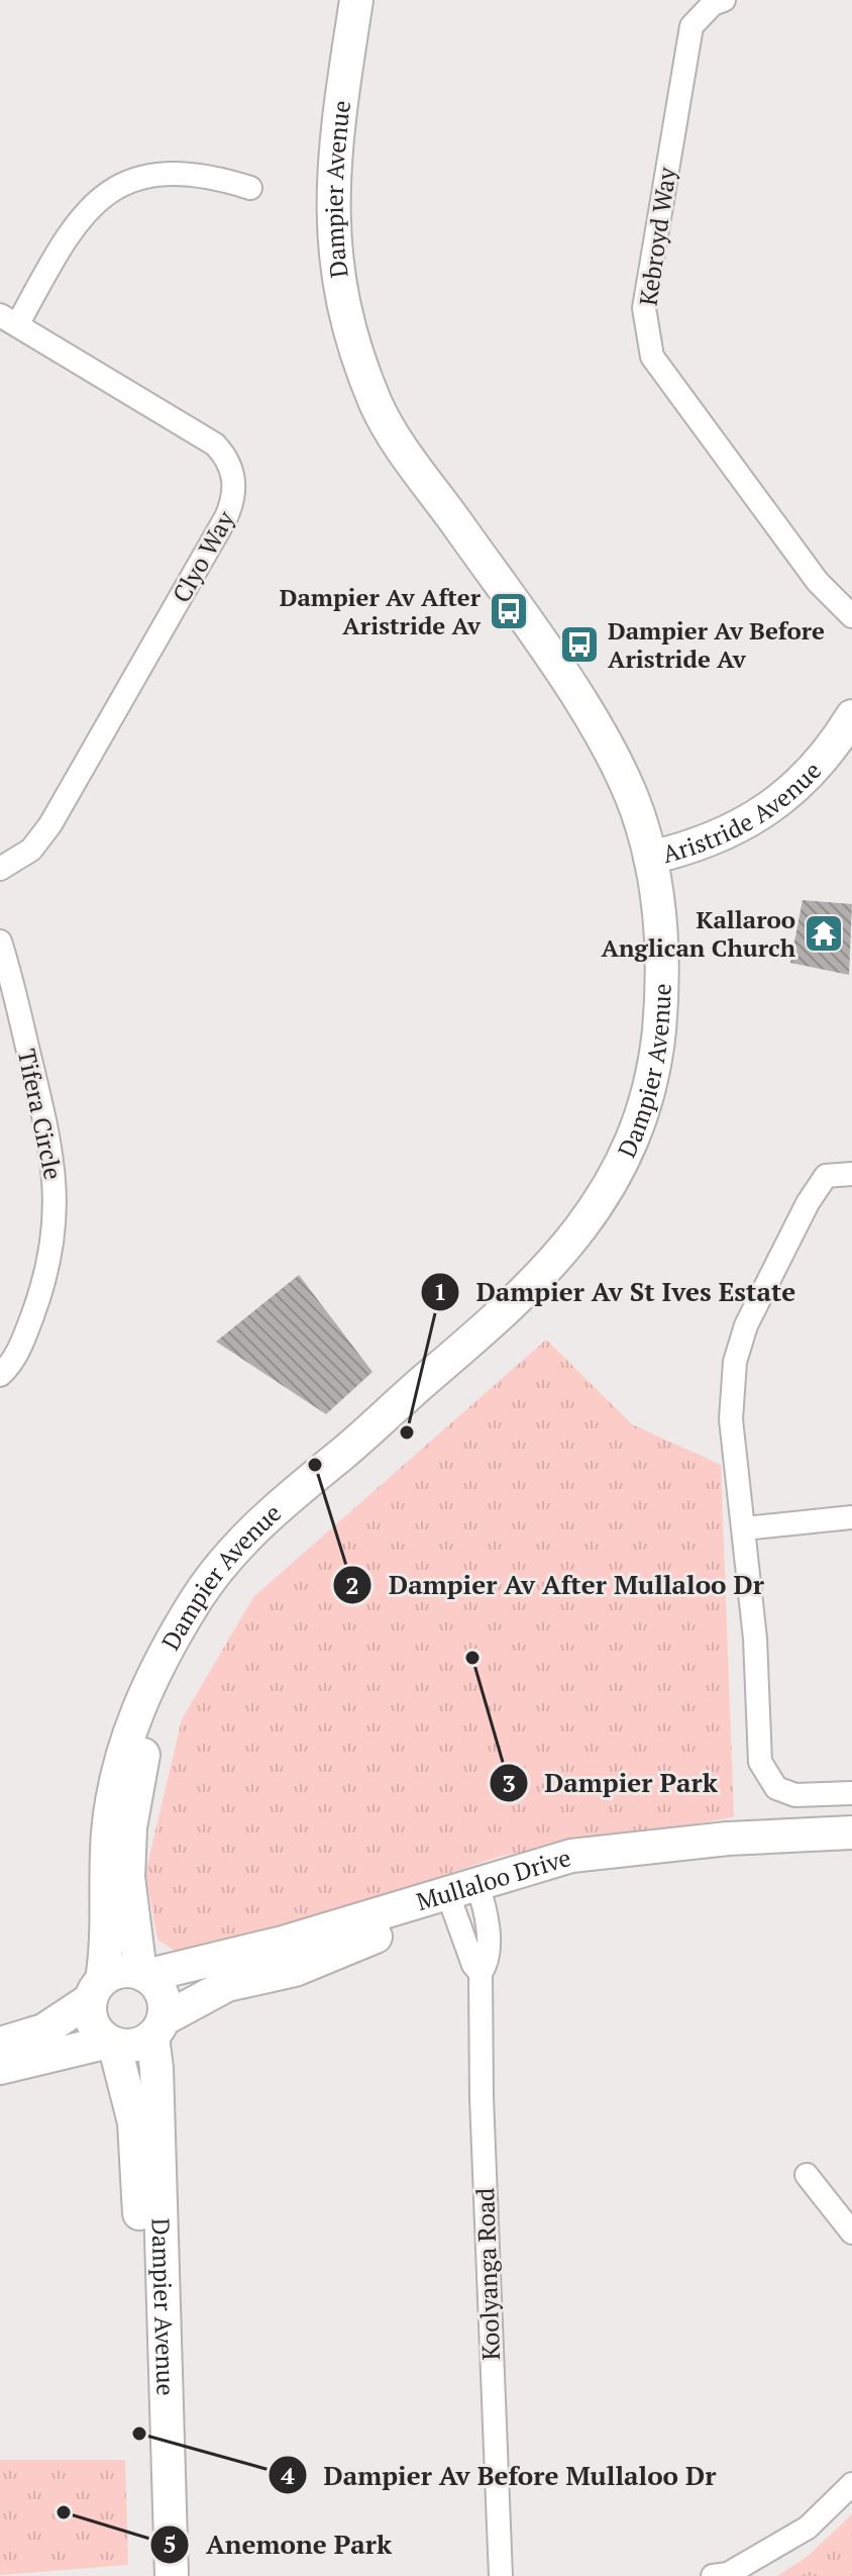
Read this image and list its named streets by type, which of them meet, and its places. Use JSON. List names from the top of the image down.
{
  "streets": {
    "main road": ["Dampier Avenue", "Aristride Avenue", "Mullaloo Drive"],
    "street": [
      "Kebroyd Way",
      "Clyo Way",
      "Tifera Circle",
      "Koolyanga Road"
    ]
  },
  "crossings": [
    ["Dampier Avenue", "Aristride Avenue"],
    ["Dampier Avenue", "Mullaloo Drive"],
    ["Mullaloo Drive", "Koolyanga Road"]
  ],
  "places": {
    "bus stop": ["Dampier Av After Aristride Av", "Dampier Av Before Aristride Av"],
    "temple": ["Kallaroo Anglican Church"],
    "other": [
      "Dampier Av St Ives Estate",
      "Dampier Av After Mullaloo Dr",
      "Dampier Park",
      "Dampier Av Before Mullaloo Dr",
      "Anemone Park"
    ]
  }
}
